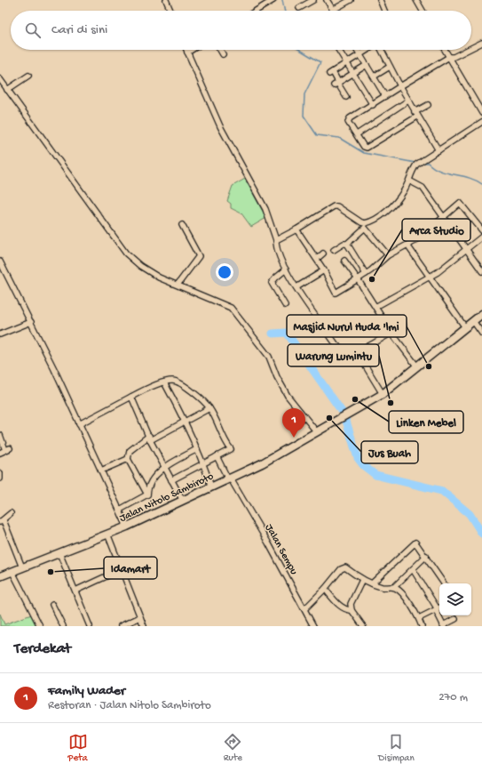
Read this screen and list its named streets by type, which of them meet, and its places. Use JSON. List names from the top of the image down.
{
  "streets": {
    "street": ["Jalan Nitolo Sambiroto", "Jalan Sempu"]
  },
  "crossings": [
    ["Jalan Nitolo Sambiroto", "Jalan Sempu"]
  ],
  "places": [
    "Arca Studio",
    "Masjid Nurul Huda 'lmi",
    "Linken Mebel",
    "Warung Lumintu",
    "Jus Buah",
    "Idamart"
  ],
  "page": {
    "search": "Cari di sini",
    "pins": "1",
    "heading": "Terdekat",
    "list": [
      {
        "mark": "1",
        "name": "Family Wader",
        "note": "Restoran · Jalan Nitolo Sambiroto",
        "value": "270 m"
      }
    ],
    "nav": ["Peta", "Rute", "Disimpan"]
  }
}
